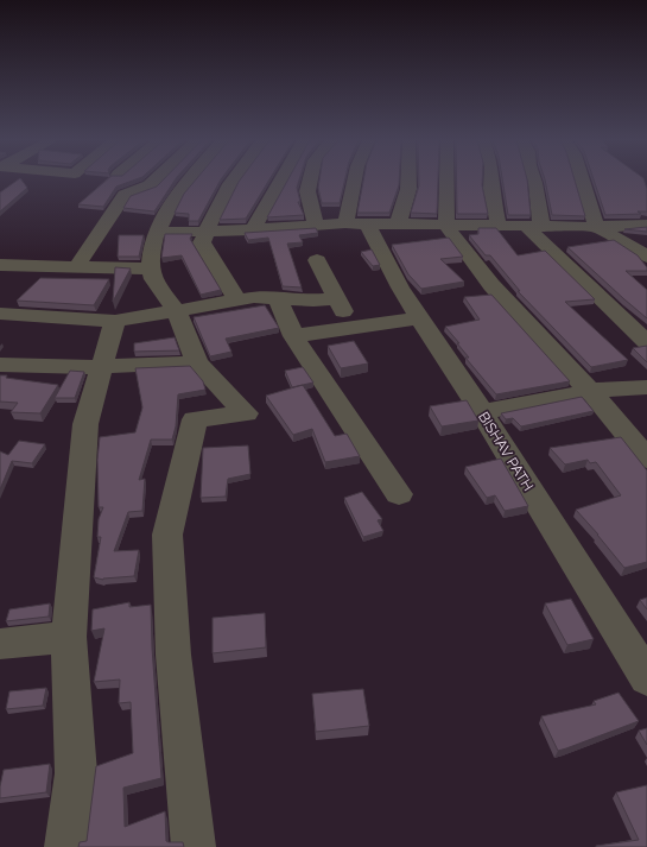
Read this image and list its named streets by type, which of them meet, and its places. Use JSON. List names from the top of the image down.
{
  "streets": {
    "street": ["BISHAV PATH"]
  }
}
